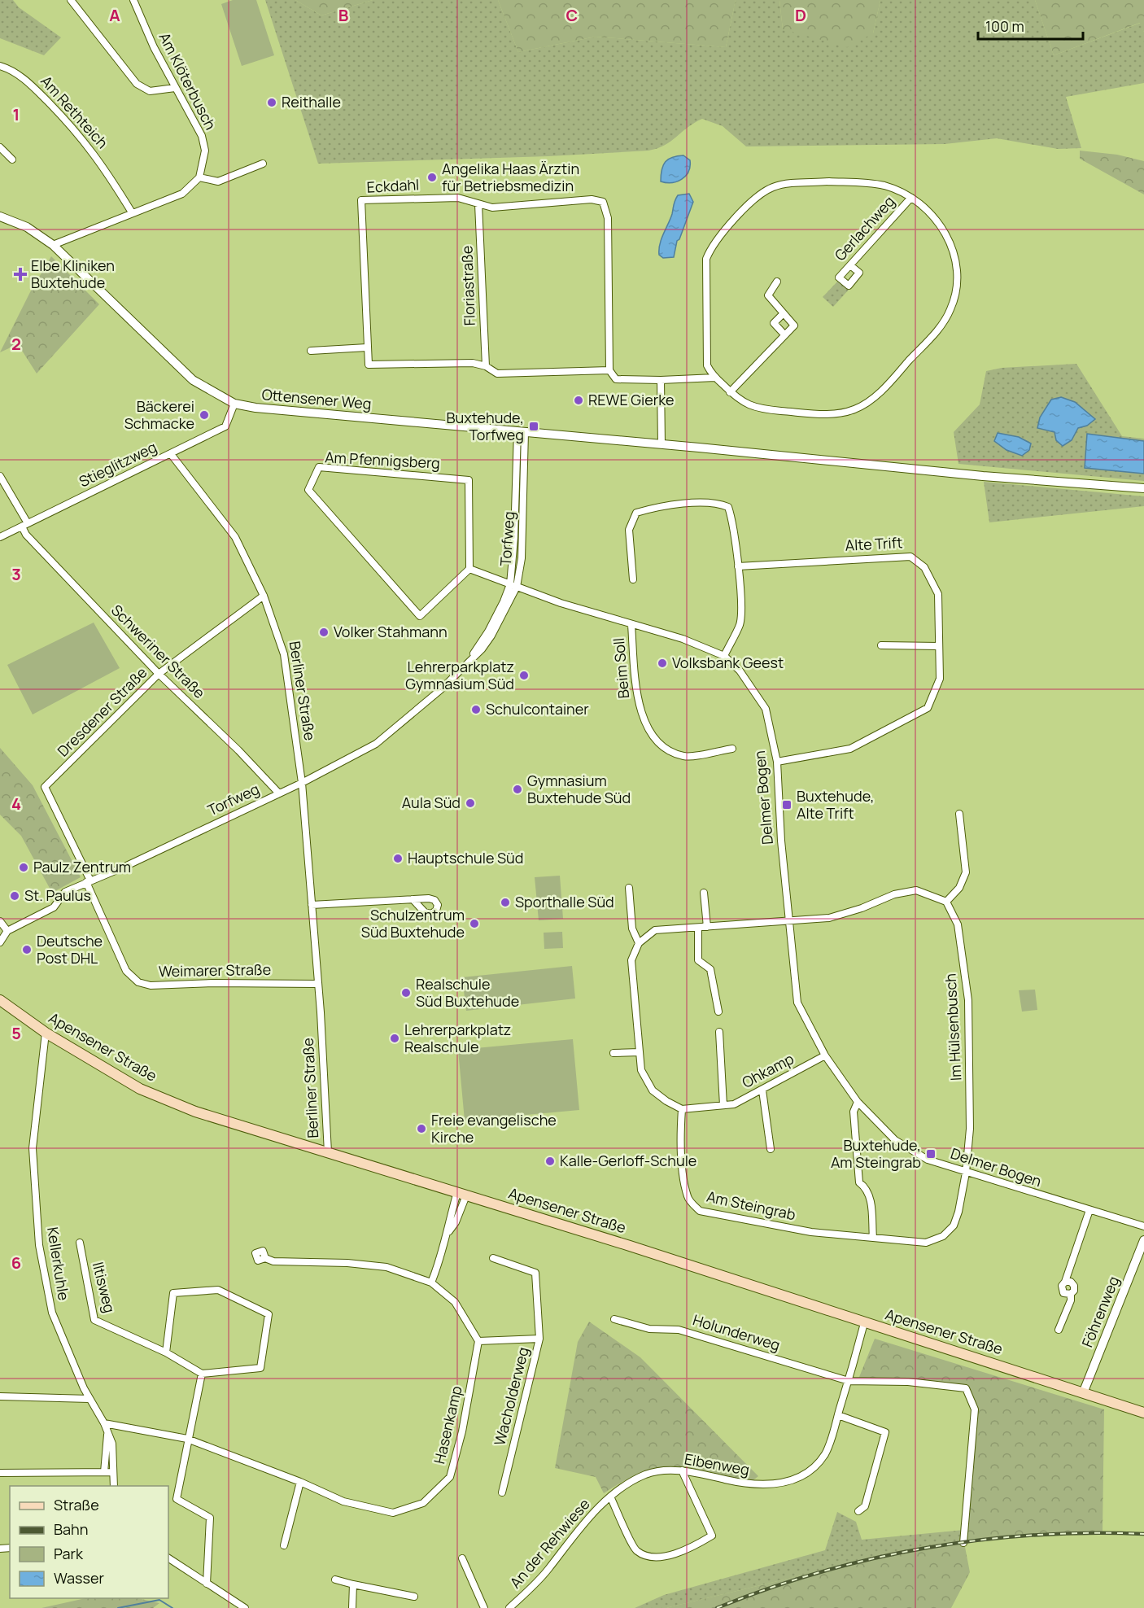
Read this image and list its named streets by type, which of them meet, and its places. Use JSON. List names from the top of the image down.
{
  "streets": {
    "main road": ["Apensener Straße"],
    "street": [
      "Am Klöterbusch",
      "Am Rethteich",
      "Eckdahl",
      "Gerlachweg",
      "Floriastraße",
      "Ottensener Weg",
      "Am Pfennigsberg",
      "Stieglitzweg",
      "Torfweg",
      "Alte Trift",
      "Schweriner Straße",
      "Beim Soll",
      "Berliner Straße",
      "Dresdener Straße",
      "Delmer Bogen",
      "Weimarer Straße",
      "Im Hülsenbusch",
      "Ohkamp",
      "Am Steingrab",
      "Kellerkuhle",
      "Iltisweg",
      "Föhrenweg",
      "Holunderweg",
      "Wacholderweg",
      "Hasenkamp",
      "Eibenweg",
      "An der Rehwiese"
    ]
  },
  "crossings": [
    ["Eckdahl", "Floriastraße"],
    ["Ottensener Weg", "Stieglitzweg"],
    ["Ottensener Weg", "Torfweg"],
    ["Stieglitzweg", "Schweriner Straße"],
    ["Stieglitzweg", "Berliner Straße"],
    ["Torfweg", "Schweriner Straße"],
    ["Torfweg", "Berliner Straße"],
    ["Torfweg", "Dresdener Straße"],
    ["Torfweg", "Delmer Bogen"],
    ["Torfweg", "Weimarer Straße"],
    ["Alte Trift", "Delmer Bogen"],
    ["Schweriner Straße", "Dresdener Straße"],
    ["Beim Soll", "Delmer Bogen"],
    ["Berliner Straße", "Dresdener Straße"],
    ["Berliner Straße", "Weimarer Straße"],
    ["Berliner Straße", "Apensener Straße"],
    ["Dresdener Straße", "Weimarer Straße"],
    ["Delmer Bogen", "Im Hülsenbusch"],
    ["Delmer Bogen", "Ohkamp"],
    ["Delmer Bogen", "Am Steingrab"],
    ["Im Hülsenbusch", "Am Steingrab"],
    ["Apensener Straße", "Kellerkuhle"],
    ["Apensener Straße", "Föhrenweg"],
    ["Apensener Straße", "Eibenweg"],
    ["Ohkamp", "Am Steingrab"],
    ["Kellerkuhle", "Hasenkamp"],
    ["Holunderweg", "Eibenweg"],
    ["Wacholderweg", "Hasenkamp"],
    ["Eibenweg", "An der Rehwiese"]
  ],
  "places": {
    "other": [
      "Reithalle",
      "Angelika Haas Ärztin für Betriebsmedizin",
      "REWE Gierke",
      "Bäckerei Schmacke",
      "Volker Stahmann",
      "Volksbank Geest",
      "Lehrerparkplatz Gymnasium Süd",
      "Schulcontainer",
      "Gymnasium Buxtehude Süd",
      "Aula Süd",
      "Hauptschule Süd",
      "Paulz Zentrum",
      "St. Paulus",
      "Sporthalle Süd",
      "Schulzentrum Süd Buxtehude",
      "Deutsche Post DHL",
      "Realschule Süd Buxtehude",
      "Lehrerparkplatz Realschule",
      "Freie evangelische Kirche",
      "Kalle-Gerloff-Schule"
    ],
    "health": ["Elbe Kliniken Buxtehude"],
    "transit": ["Buxtehude, Torfweg", "Buxtehude, Alte Trift", "Buxtehude, Am Steingrab"]
  },
  "legend": [
    "Straße",
    "Bahn",
    "Park",
    "Wasser"
  ],
  "scale_bar": "100 m",
  "grid": {
    "columns": [
      "A",
      "B",
      "C",
      "D"
    ],
    "rows": [
      "1",
      "2",
      "3",
      "4",
      "5",
      "6"
    ]
  }
}
